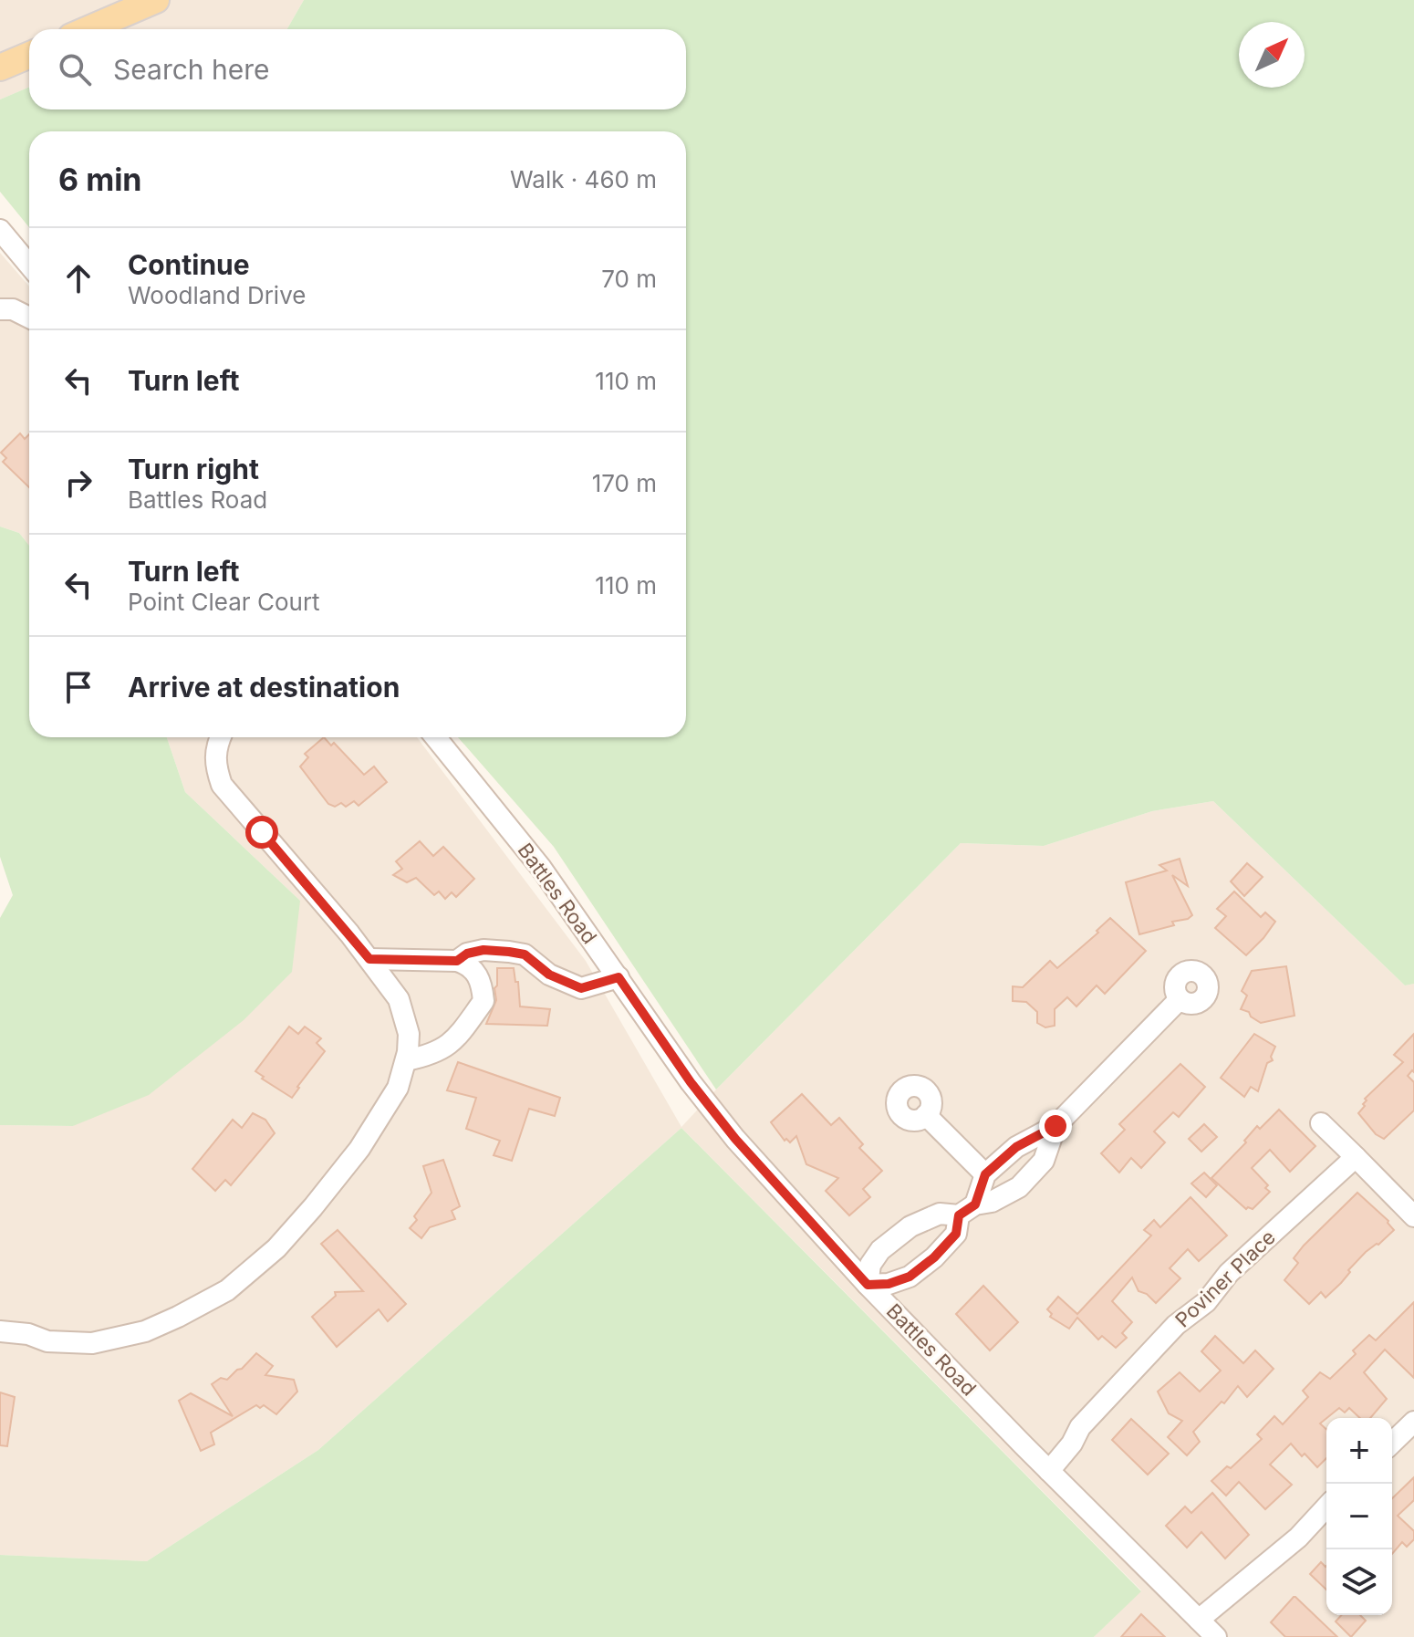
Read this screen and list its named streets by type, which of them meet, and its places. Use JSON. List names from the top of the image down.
{
  "streets": {
    "street": ["Battles Road", "Poviner Place"]
  },
  "crossings": [
    ["Battles Road", "Poviner Place"]
  ],
  "north": "top right",
  "page": {
    "search": "Search here",
    "heading": ["6 min", "Walk · 460 m"],
    "list": [
      ["Continue", "Woodland Drive", "70 m"],
      ["Turn left", "110 m"],
      ["Turn right", "Battles Road", "170 m"],
      ["Turn left", "Point Clear Court", "110 m"],
      "Arrive at destination"
    ],
    "map_buttons": ["+", "−"]
  }
}
